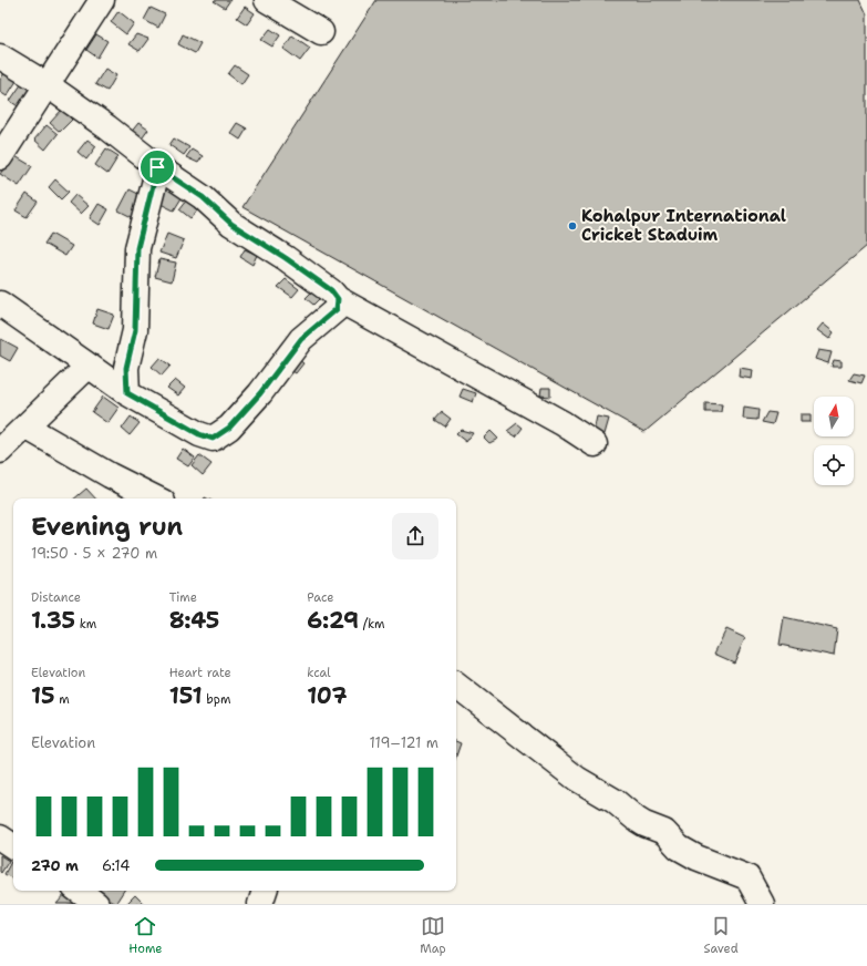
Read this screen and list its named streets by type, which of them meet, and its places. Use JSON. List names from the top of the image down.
{
  "places": ["Kohalpur International Cricket Staduim"],
  "north": "top",
  "page": {
    "heading": ["Evening run", "19:50 · 5 × 270 m"],
    "stats": [
      ["Distance", "1.35 km"],
      ["Time", "8:45"],
      ["Pace", "6:29 /km"],
      ["Elevation", "15 m"],
      ["Heart rate", "151 bpm"],
      ["kcal", "107"]
    ],
    "chart": ["Elevation", "119–121 m"],
    "list": [
      {
        "name": "270 m",
        "note": "6:14"
      }
    ],
    "tabs": ["Home", "Map", "Saved"]
  }
}
